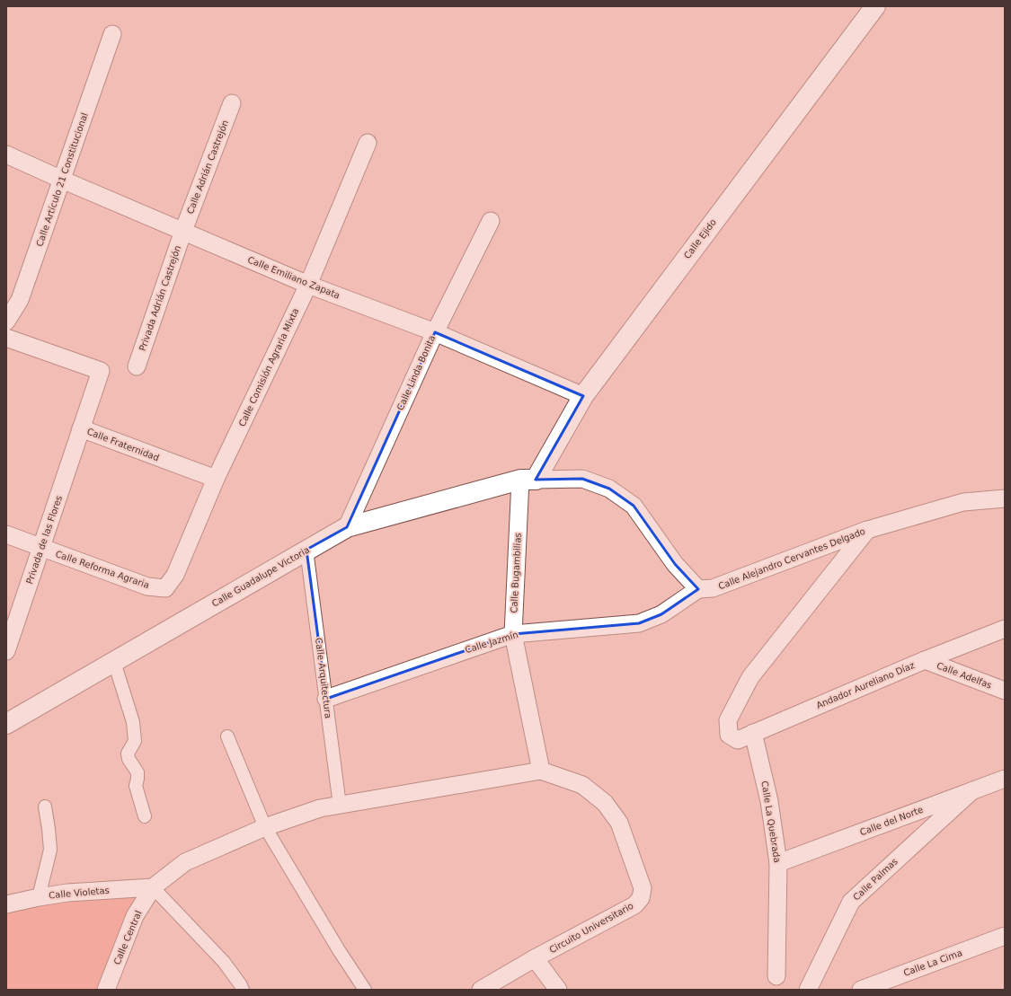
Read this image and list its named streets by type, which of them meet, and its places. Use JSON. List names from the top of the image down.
{
  "streets": {
    "street": [
      "Calle Adrián Castrejón",
      "Calle Artículo 21 Constitucional",
      "Calle Ejido",
      "Calle Emiliano Zapata",
      "Privada Adrián Castrejón",
      "Calle Comisión Agraria Mixta",
      "Calle Linda Bonita",
      "Calle Fraternidad",
      "Privada de las Flores",
      "Calle Alejandro Cervantes Delgado",
      "Calle Reforma Agraria",
      "Calle Bugambilias",
      "Calle Guadalupe Victoria",
      "Calle Jazmín",
      "Calle Adelfas",
      "Calle Arquitectura",
      "Andador Aureliano Díaz",
      "Calle del Norte",
      "Calle La Quebrada",
      "Calle Palmas",
      "Calle Violetas",
      "Circuito Universitario",
      "Calle Central",
      "Calle La Cima"
    ]
  },
  "crossings": [
    ["Calle Adrián Castrejón", "Calle Emiliano Zapata"],
    ["Calle Adrián Castrejón", "Privada Adrián Castrejón"],
    ["Calle Artículo 21 Constitucional", "Calle Emiliano Zapata"],
    ["Calle Ejido", "Calle Emiliano Zapata"],
    ["Calle Ejido", "Calle Bugambilias"],
    ["Calle Ejido", "Calle Guadalupe Victoria"],
    ["Calle Emiliano Zapata", "Privada Adrián Castrejón"],
    ["Calle Emiliano Zapata", "Calle Comisión Agraria Mixta"],
    ["Calle Emiliano Zapata", "Calle Linda Bonita"],
    ["Calle Comisión Agraria Mixta", "Calle Fraternidad"],
    ["Calle Comisión Agraria Mixta", "Calle Reforma Agraria"],
    ["Calle Linda Bonita", "Calle Guadalupe Victoria"],
    ["Calle Fraternidad", "Privada de las Flores"],
    ["Privada de las Flores", "Calle Reforma Agraria"],
    ["Calle Alejandro Cervantes Delgado", "Calle Jazmín"],
    ["Calle Alejandro Cervantes Delgado", "Andador Aureliano Díaz"],
    ["Calle Bugambilias", "Calle Guadalupe Victoria"],
    ["Calle Bugambilias", "Calle Jazmín"],
    ["Calle Bugambilias", "Circuito Universitario"],
    ["Calle Guadalupe Victoria", "Calle Arquitectura"],
    ["Calle Jazmín", "Calle Arquitectura"],
    ["Calle Adelfas", "Andador Aureliano Díaz"],
    ["Andador Aureliano Díaz", "Calle La Quebrada"],
    ["Calle del Norte", "Calle La Quebrada"],
    ["Calle del Norte", "Calle Palmas"],
    ["Calle Violetas", "Calle Central"]
  ]
}
